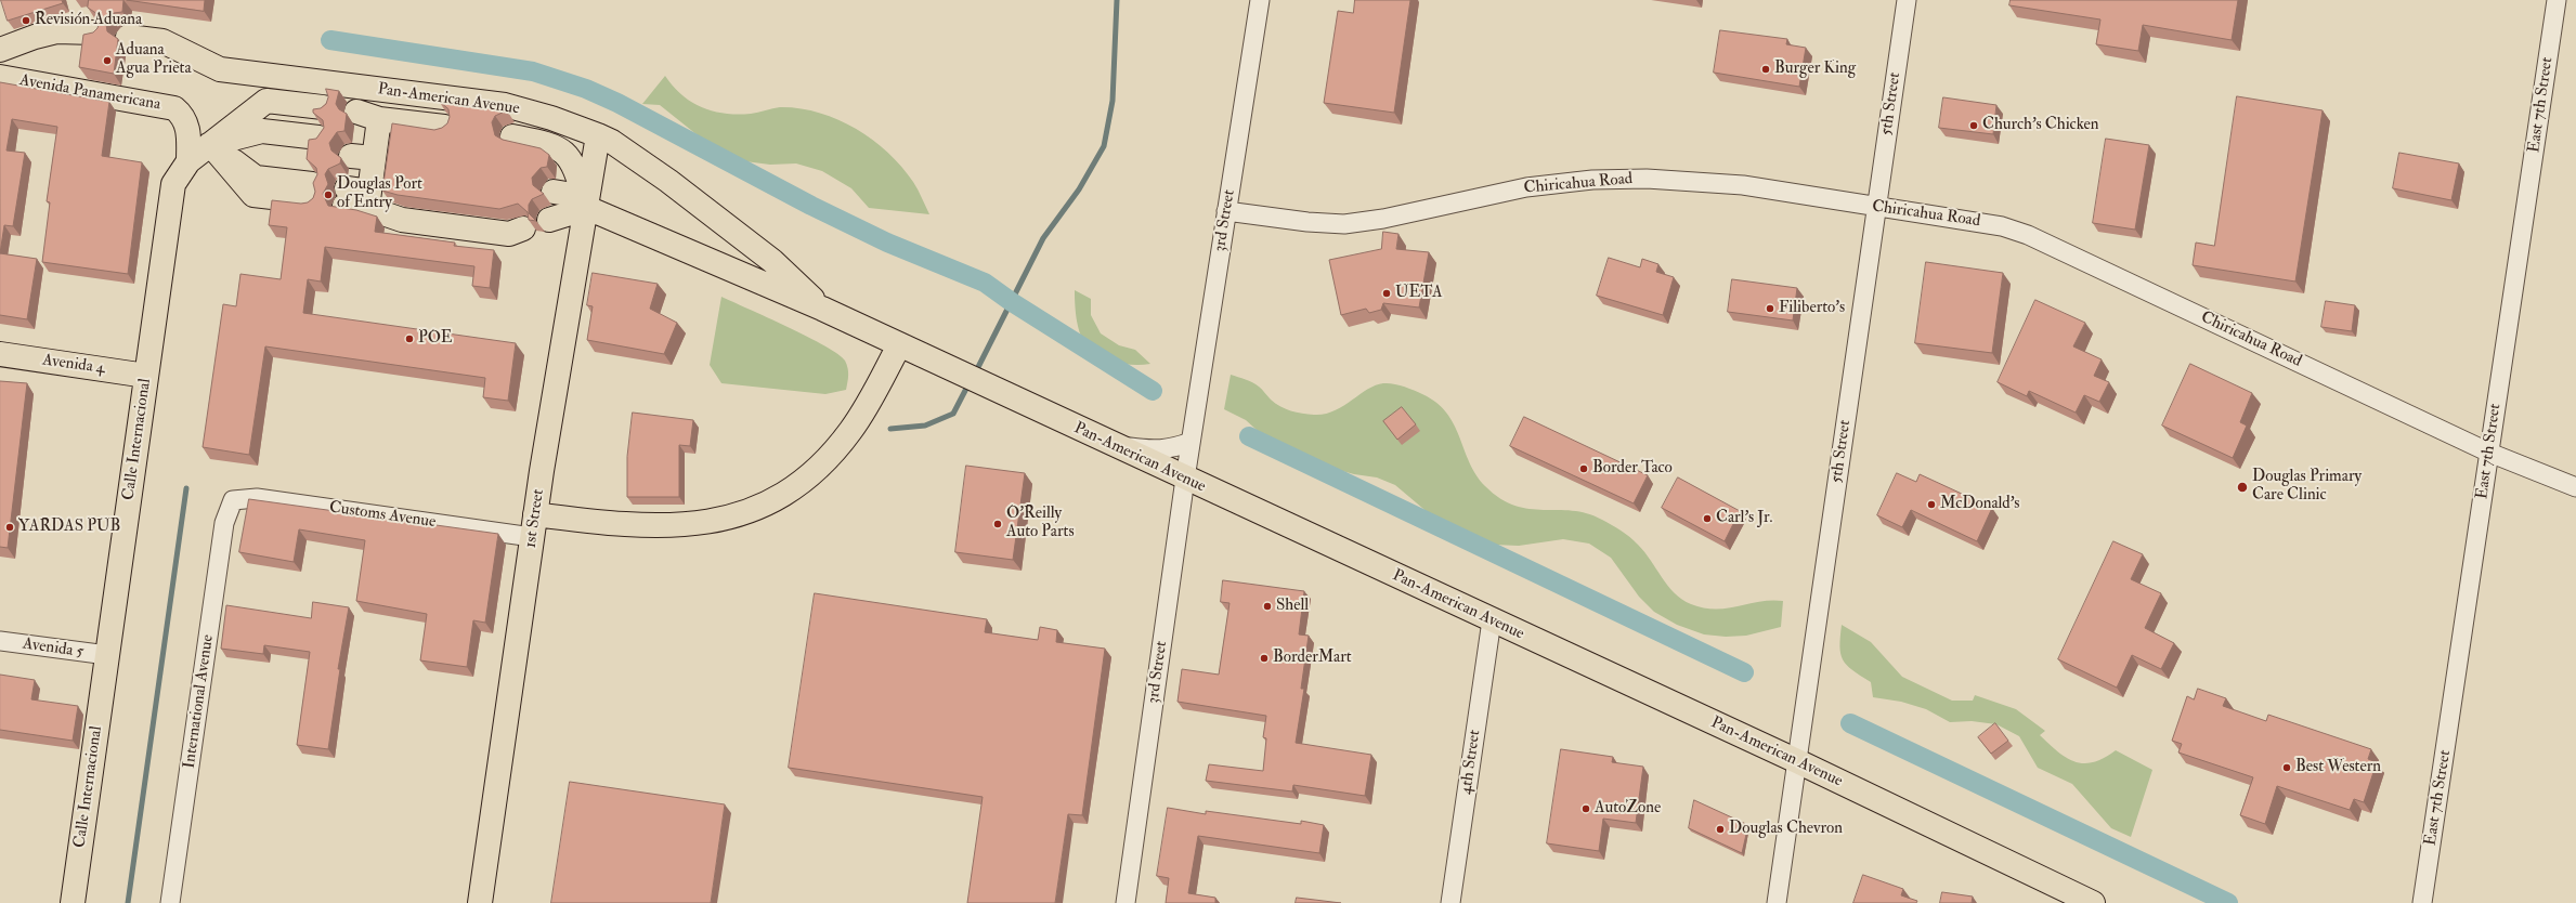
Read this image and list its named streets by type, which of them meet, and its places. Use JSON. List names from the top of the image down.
{
  "streets": {
    "main road": [
      "Avenida Panamericana",
      "Pan-American Avenue",
      "Avenida 4",
      "Calle Internacional",
      "1st Street"
    ],
    "street": [
      "5th Street",
      "East 7th Street",
      "Chiricahua Road",
      "3rd Street",
      "Customs Avenue",
      "Avenida 5",
      "International Avenue",
      "4th Street"
    ]
  },
  "crossings": [
    ["Avenida Panamericana", "Calle Internacional"],
    ["Pan-American Avenue", "5th Street"],
    ["Pan-American Avenue", "3rd Street"],
    ["Pan-American Avenue", "1st Street"],
    ["Pan-American Avenue", "4th Street"],
    ["5th Street", "Chiricahua Road"],
    ["East 7th Street", "Chiricahua Road"],
    ["Chiricahua Road", "3rd Street"],
    ["Avenida 4", "Calle Internacional"],
    ["Calle Internacional", "Avenida 5"],
    ["Customs Avenue", "1st Street"],
    ["Customs Avenue", "International Avenue"]
  ],
  "places": [
    "Revisión Aduana",
    "Aduana Agua Prieta",
    "Burger King",
    "Church's Chicken",
    "Douglas Port of Entry",
    "UETA",
    "Filiberto’s",
    "POE",
    "Border Taco",
    "Douglas Primary Care Clinic",
    "McDonald's",
    "Carl's Jr.",
    "O'Reilly Auto Parts",
    "YARDAS PUB",
    "Shell",
    "BorderMart",
    "Best Western",
    "AutoZone",
    "Douglas Chevron"
  ]
}
